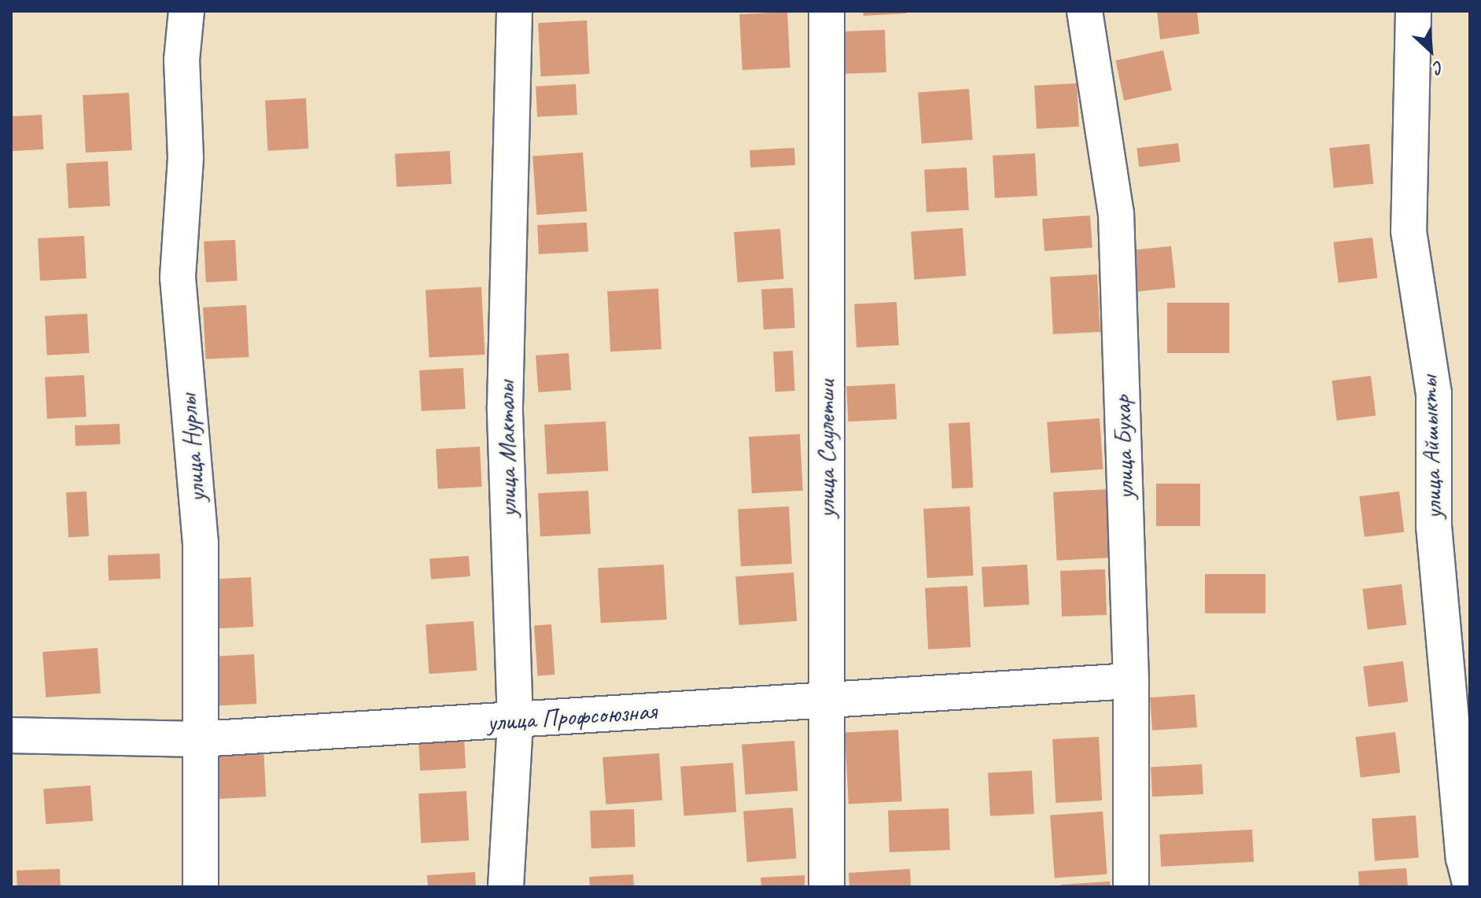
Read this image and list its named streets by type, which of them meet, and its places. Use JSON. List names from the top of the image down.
{
  "streets": {
    "street": [
      "улица Бухар",
      "улица Айшыкты",
      "улица Нурлы",
      "улица Макталы",
      "улица Саулетши",
      "улица Профсоюзная"
    ]
  },
  "crossings": [
    ["улица Бухар", "улица Профсоюзная"],
    ["улица Нурлы", "улица Профсоюзная"],
    ["улица Макталы", "улица Профсоюзная"],
    ["улица Саулетши", "улица Профсоюзная"]
  ],
  "north": "bottom right"
}
